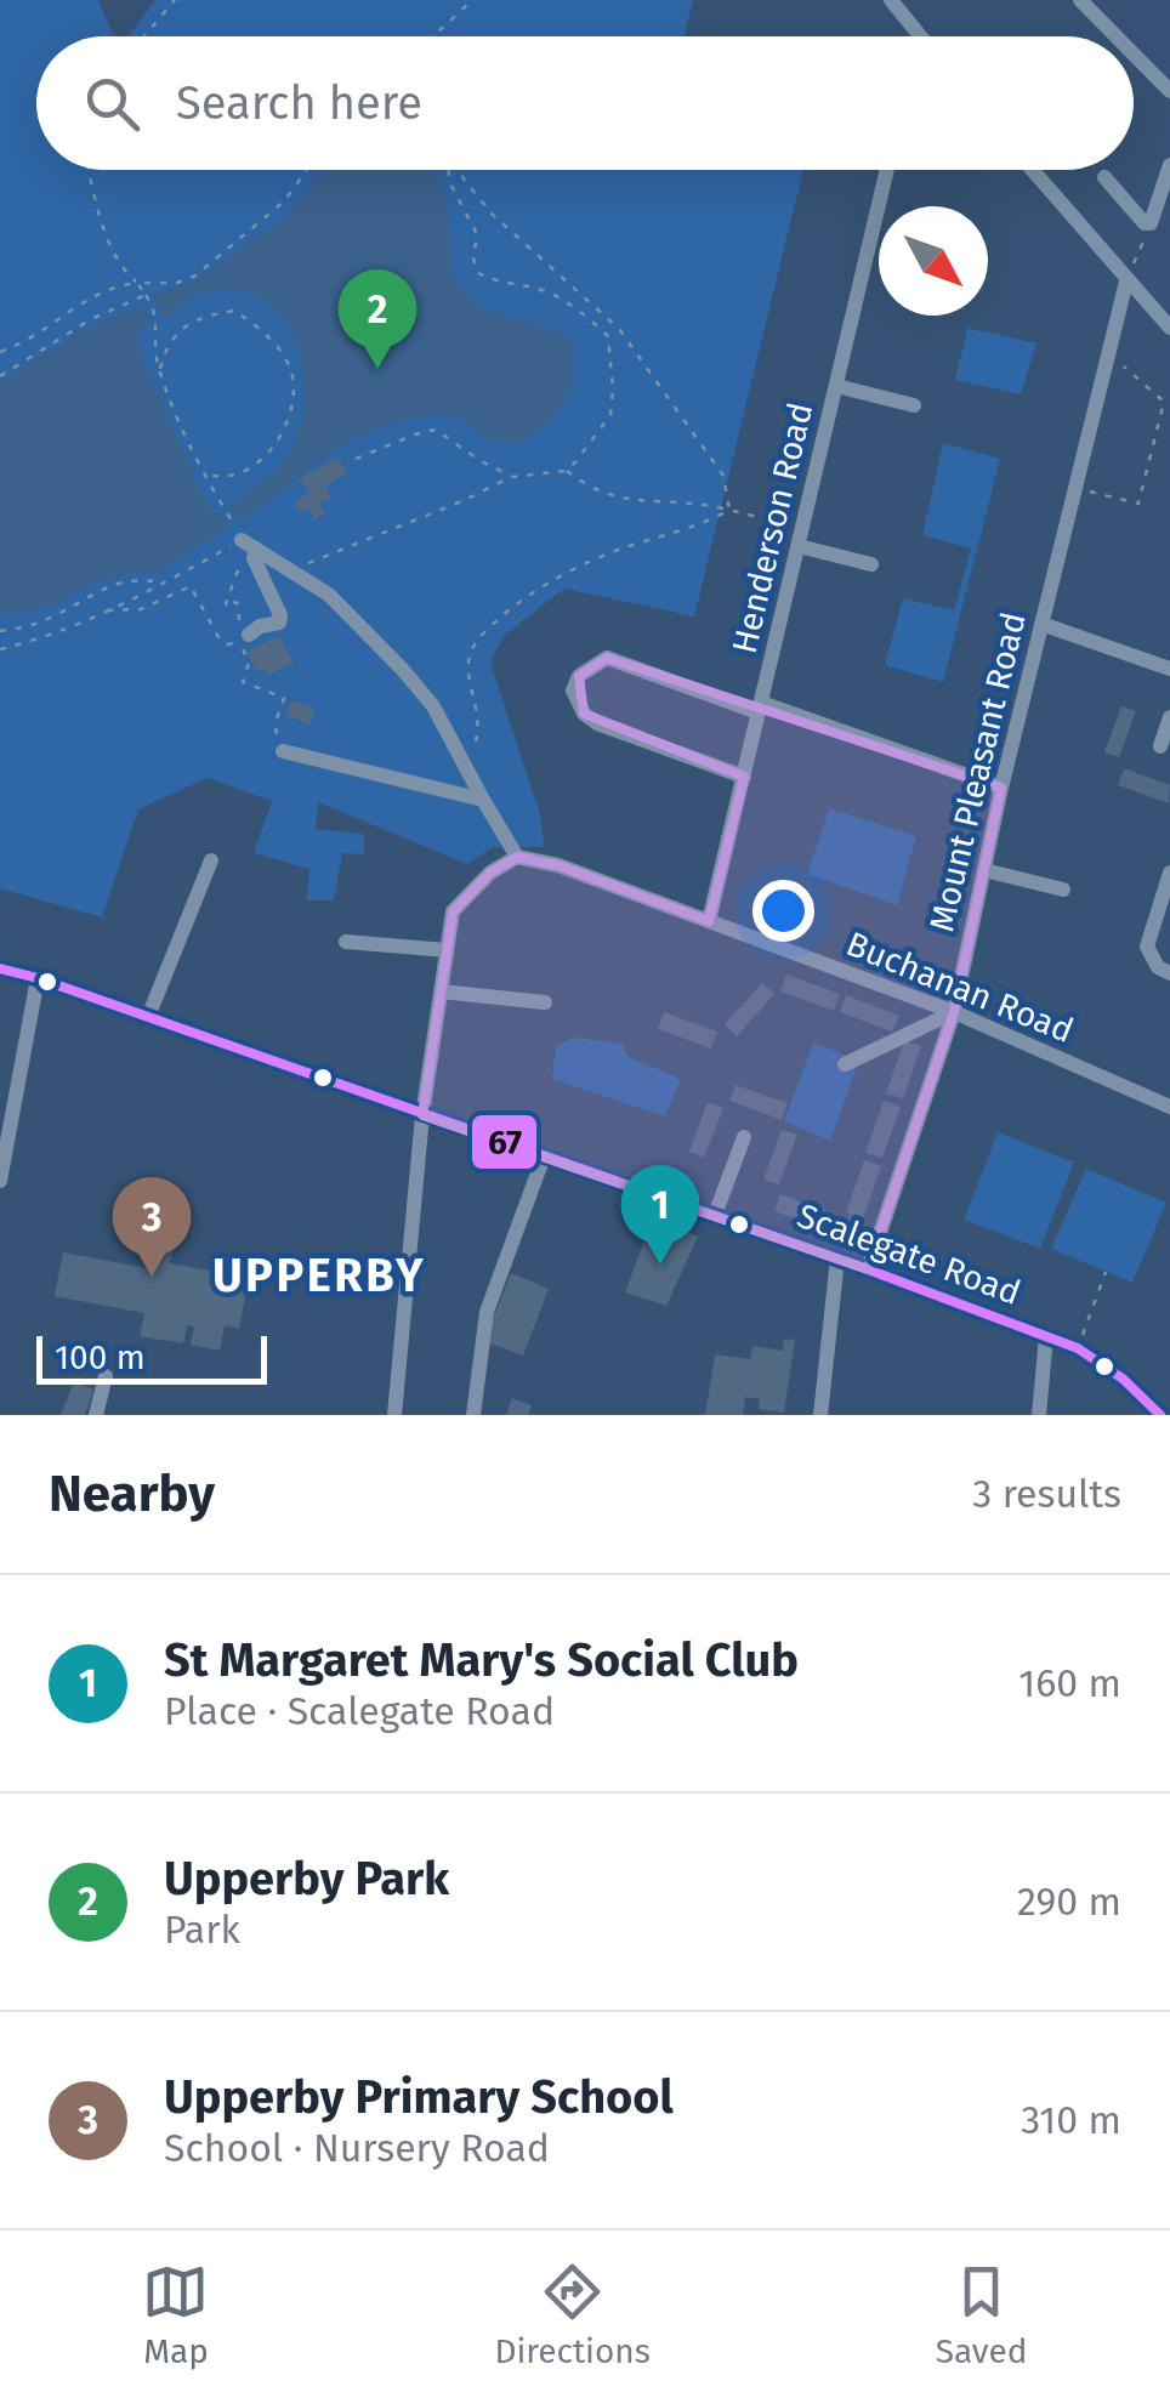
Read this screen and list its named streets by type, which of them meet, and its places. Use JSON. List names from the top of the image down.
{
  "streets": {
    "street": [
      "Henderson Road",
      "Mount Pleasant Road",
      "Buchanan Road",
      "Scalegate Road"
    ]
  },
  "crossings": [
    ["Henderson Road", "Buchanan Road"],
    ["Mount Pleasant Road", "Buchanan Road"],
    ["Mount Pleasant Road", "Scalegate Road"]
  ],
  "districts": ["UPPERBY"],
  "lines": ["transit line 67"],
  "scale_bar": "100 m",
  "north": "bottom right",
  "page": {
    "search": "Search here",
    "pins": ["2", "1", "3"],
    "scale": "100 m",
    "heading": ["Nearby", "3 results"],
    "list": [
      {
        "mark": "1",
        "name": "St Margaret Mary's Social Club",
        "note": "Place · Scalegate Road",
        "value": "160 m"
      },
      {
        "mark": "2",
        "name": "Upperby Park",
        "note": "Park",
        "value": "290 m"
      },
      {
        "mark": "3",
        "name": "Upperby Primary School",
        "note": "School · Nursery Road",
        "value": "310 m"
      }
    ],
    "nav": ["Map", "Directions", "Saved"]
  }
}
